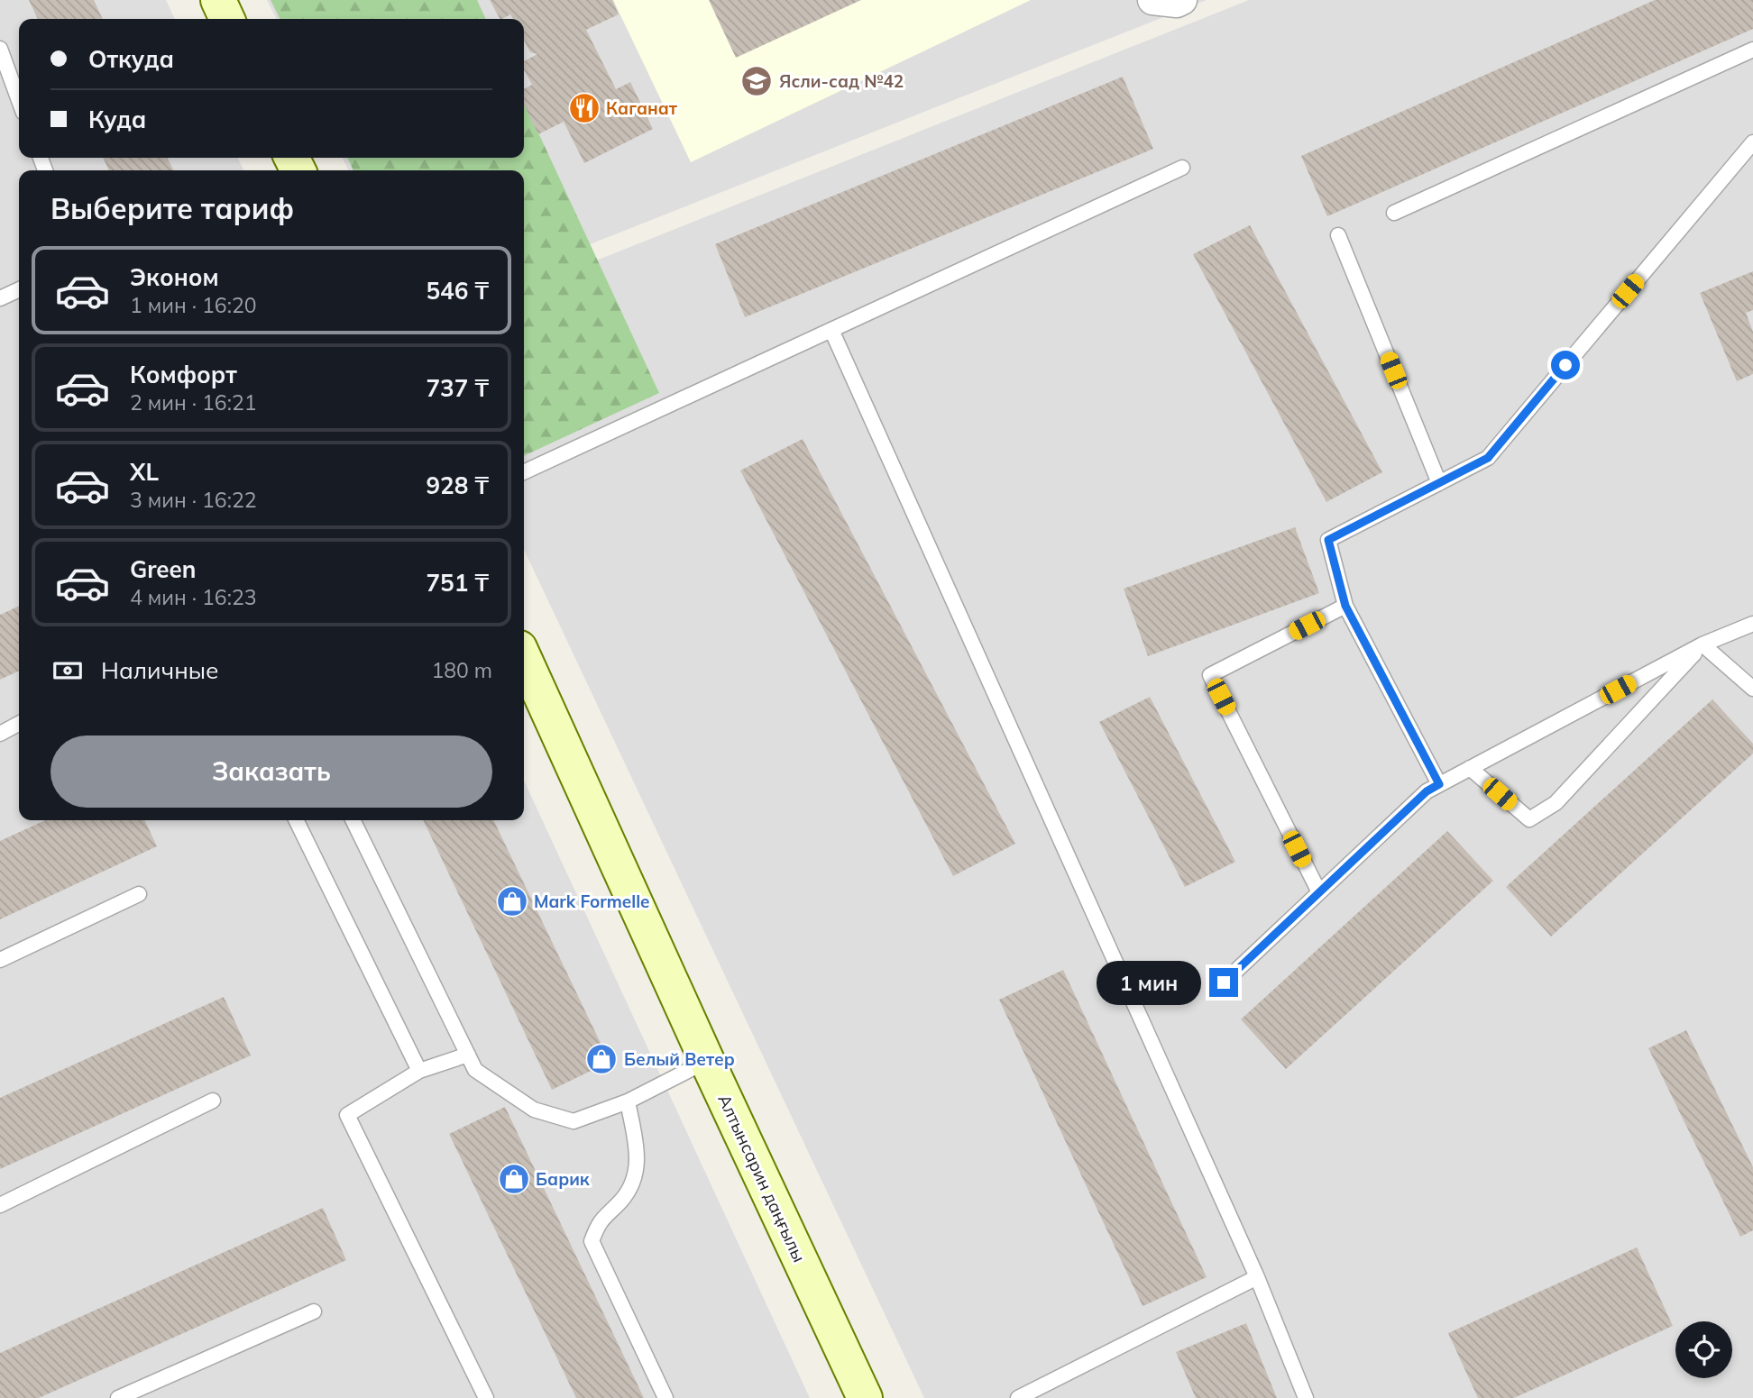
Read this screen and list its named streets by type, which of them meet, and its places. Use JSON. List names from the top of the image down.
{
  "streets": {
    "main road": ["Алтынсарин даңғылы"]
  },
  "places": {
    "school or university": ["Ясли-сад №42"],
    "restaurant": ["Каганат"],
    "shop": ["Mark Formelle", "Белый Ветер", "Барик"]
  },
  "page": {
    "banner": ["Откуда", "Куда"],
    "heading": "Выберите тариф",
    "list": [
      {
        "name": "Эконом",
        "note": "1 мин · 16:20",
        "value": "546 ₸"
      },
      {
        "name": "Комфорт",
        "note": "2 мин · 16:21",
        "value": "737 ₸"
      },
      {
        "name": "XL",
        "note": "3 мин · 16:22",
        "value": "928 ₸"
      },
      {
        "name": "Green",
        "note": "4 мин · 16:23",
        "value": "751 ₸"
      }
    ],
    "pay": ["Наличные", "180 m"],
    "buttons": "Заказать",
    "bubble": "1 мин"
  }
}
